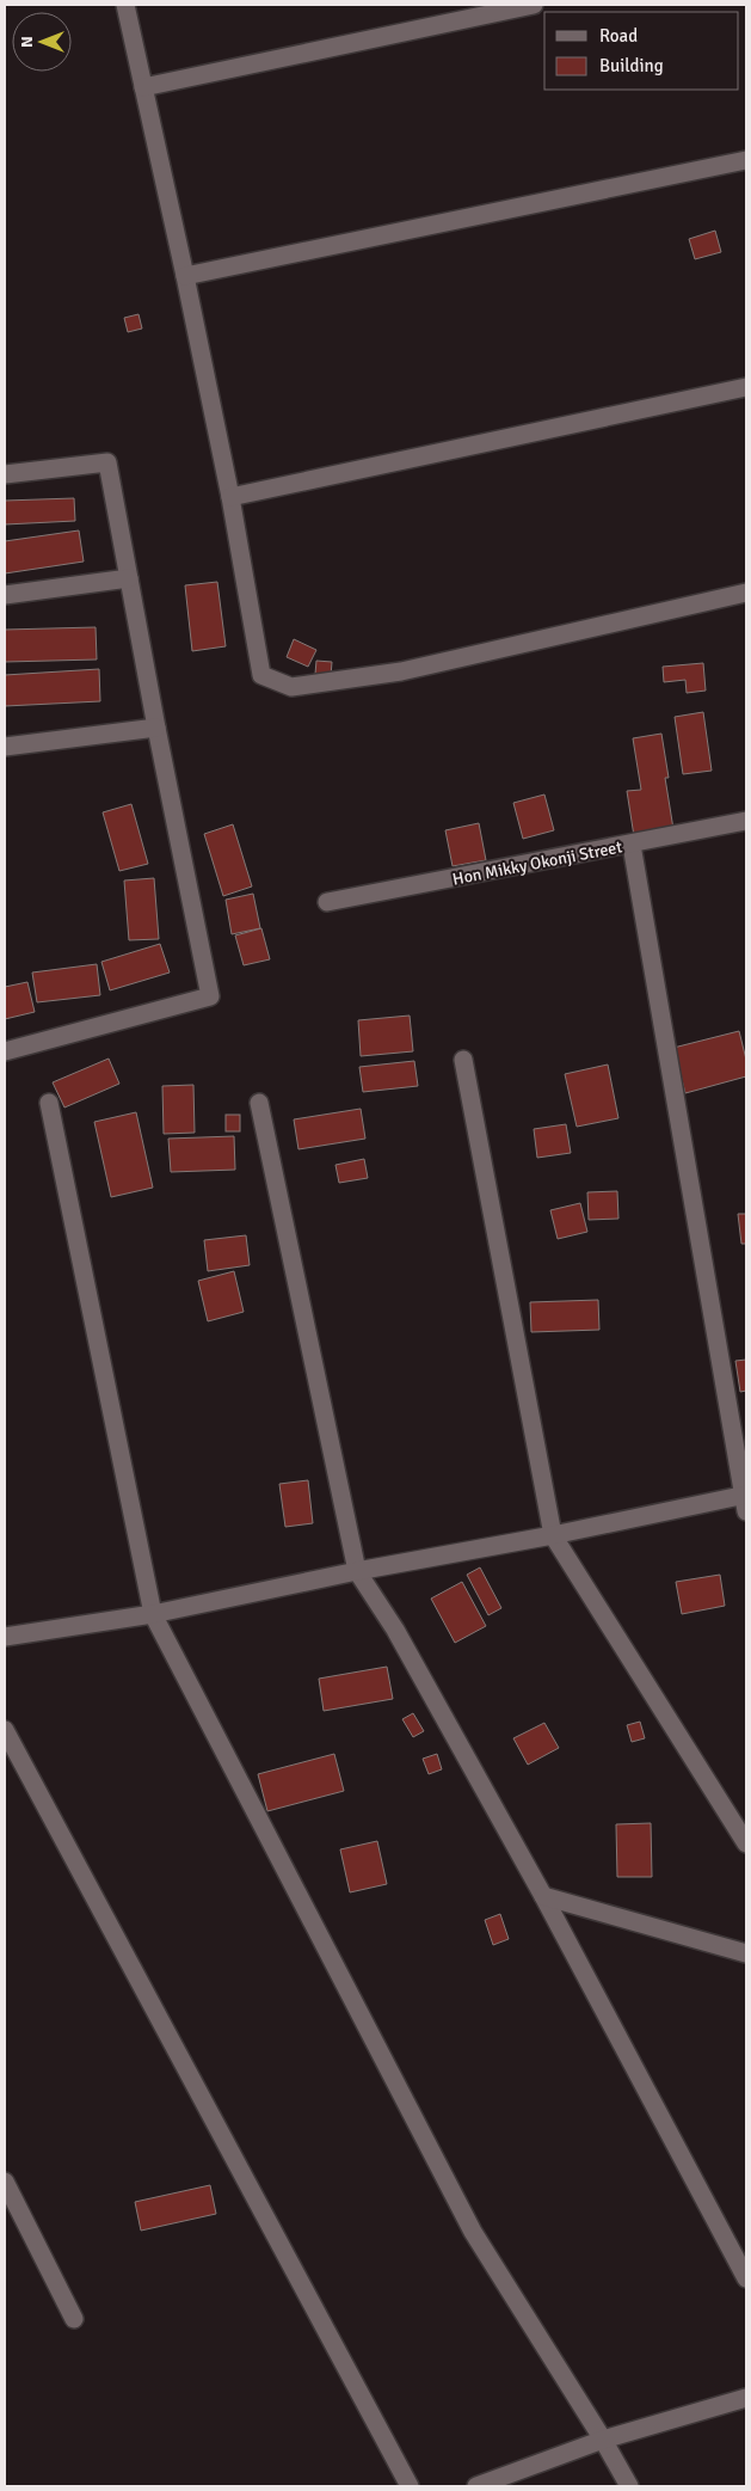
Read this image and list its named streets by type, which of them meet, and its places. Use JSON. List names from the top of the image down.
{
  "streets": {
    "street": ["Hon Mikky Okonji Street"]
  },
  "legend": ["Road", "Building"],
  "north": "left"
}
